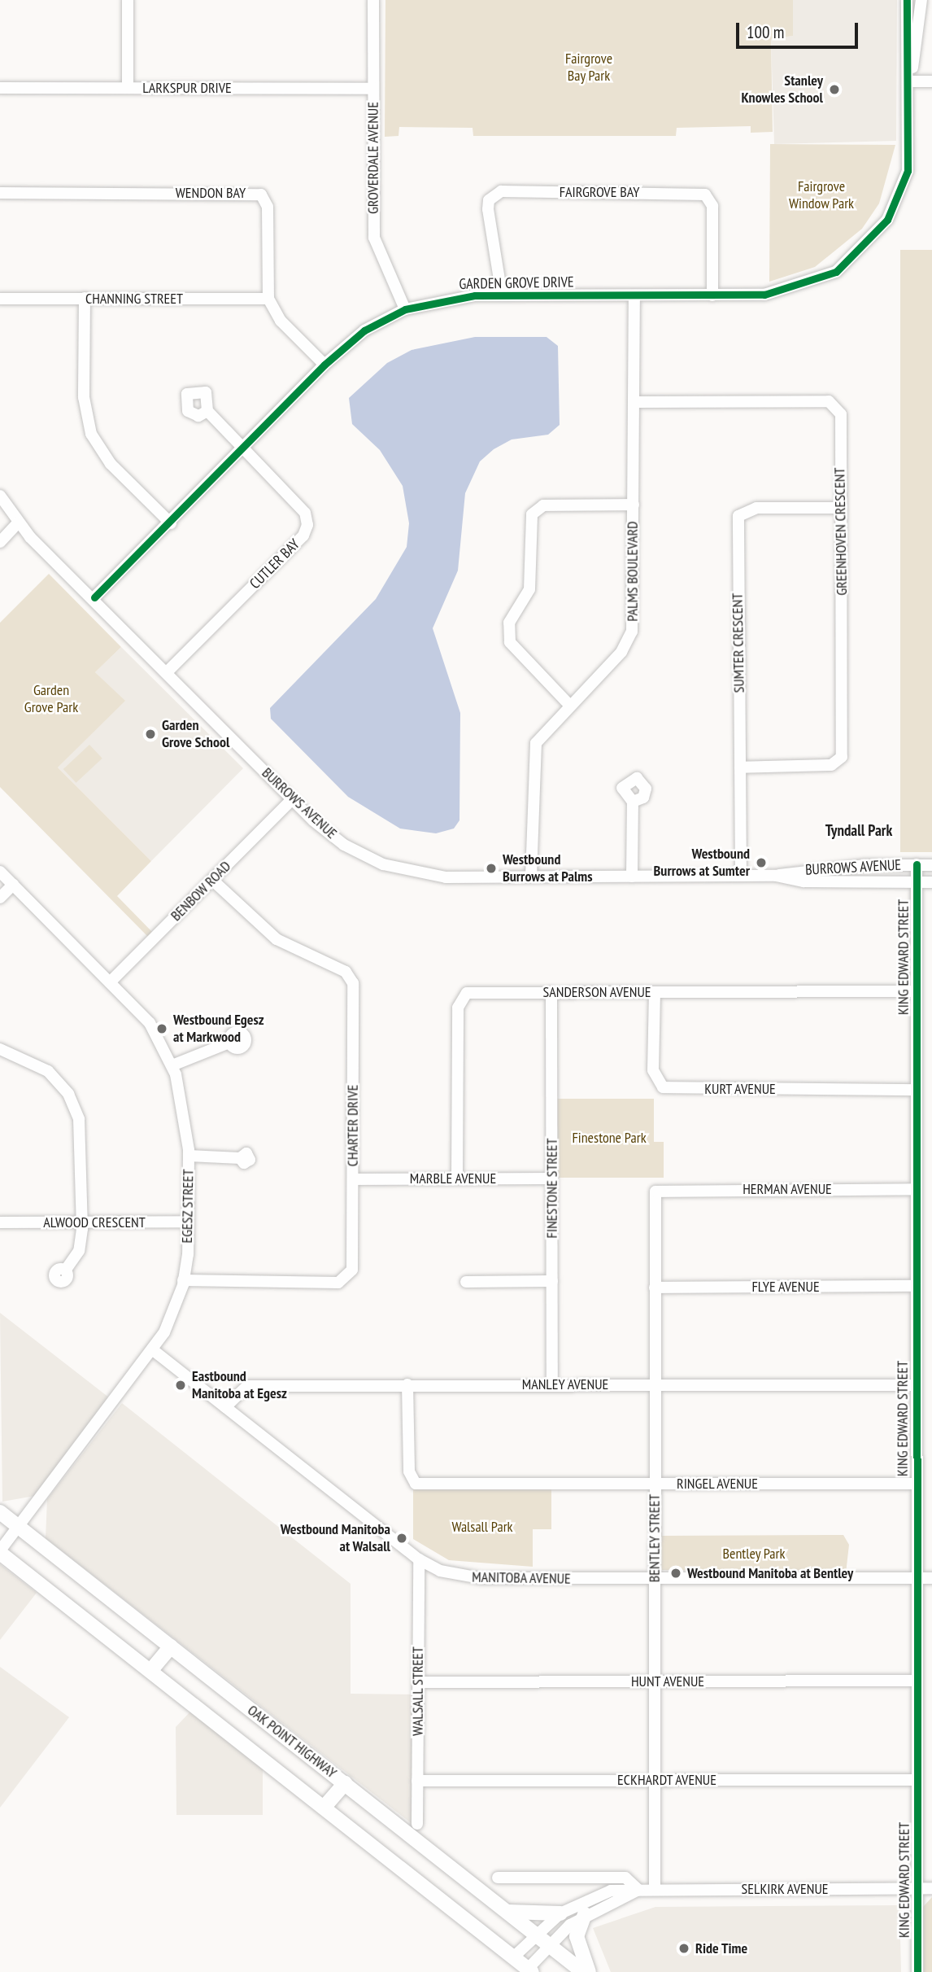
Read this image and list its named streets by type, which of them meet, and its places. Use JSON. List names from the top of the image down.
{
  "streets": {
    "main road": ["OAK POINT HIGHWAY"],
    "street": [
      "LARKSPUR DRIVE",
      "GROVERDALE AVENUE",
      "FAIRGROVE BAY",
      "WENDON BAY",
      "GARDEN GROVE DRIVE",
      "CHANNING STREET",
      "GREENHOVEN CRESCENT",
      "CUTLER BAY",
      "PALMS BOULEVARD",
      "SUMTER CRESCENT",
      "BURROWS AVENUE",
      "BENBOW ROAD",
      "KING EDWARD STREET",
      "SANDERSON AVENUE",
      "KURT AVENUE",
      "CHARTER DRIVE",
      "MARBLE AVENUE",
      "FINESTONE STREET",
      "HERMAN AVENUE",
      "EGESZ STREET",
      "ALWOOD CRESCENT",
      "FLYE AVENUE",
      "MANLEY AVENUE",
      "RINGEL AVENUE",
      "BENTLEY STREET",
      "MANITOBA AVENUE",
      "HUNT AVENUE",
      "WALSALL STREET",
      "ECKHARDT AVENUE",
      "SELKIRK AVENUE"
    ]
  },
  "crossings": [
    ["LARKSPUR DRIVE", "GROVERDALE AVENUE"],
    ["GROVERDALE AVENUE", "GARDEN GROVE DRIVE"],
    ["FAIRGROVE BAY", "GARDEN GROVE DRIVE"],
    ["WENDON BAY", "CHANNING STREET"],
    ["GARDEN GROVE DRIVE", "CUTLER BAY"],
    ["GARDEN GROVE DRIVE", "PALMS BOULEVARD"],
    ["GARDEN GROVE DRIVE", "BURROWS AVENUE"],
    ["GREENHOVEN CRESCENT", "PALMS BOULEVARD"],
    ["GREENHOVEN CRESCENT", "SUMTER CRESCENT"],
    ["CUTLER BAY", "BURROWS AVENUE"],
    ["PALMS BOULEVARD", "BURROWS AVENUE"],
    ["SUMTER CRESCENT", "BURROWS AVENUE"],
    ["BURROWS AVENUE", "BENBOW ROAD"],
    ["BURROWS AVENUE", "KING EDWARD STREET"],
    ["BENBOW ROAD", "CHARTER DRIVE"],
    ["BENBOW ROAD", "EGESZ STREET"],
    ["KING EDWARD STREET", "SANDERSON AVENUE"],
    ["KING EDWARD STREET", "KURT AVENUE"],
    ["KING EDWARD STREET", "HERMAN AVENUE"],
    ["KING EDWARD STREET", "FLYE AVENUE"],
    ["KING EDWARD STREET", "MANLEY AVENUE"],
    ["KING EDWARD STREET", "RINGEL AVENUE"],
    ["KING EDWARD STREET", "MANITOBA AVENUE"],
    ["KING EDWARD STREET", "HUNT AVENUE"],
    ["KING EDWARD STREET", "ECKHARDT AVENUE"],
    ["KING EDWARD STREET", "SELKIRK AVENUE"],
    ["SANDERSON AVENUE", "KURT AVENUE"],
    ["SANDERSON AVENUE", "MARBLE AVENUE"],
    ["SANDERSON AVENUE", "FINESTONE STREET"],
    ["CHARTER DRIVE", "MARBLE AVENUE"],
    ["CHARTER DRIVE", "EGESZ STREET"],
    ["MARBLE AVENUE", "FINESTONE STREET"],
    ["FINESTONE STREET", "MANLEY AVENUE"],
    ["HERMAN AVENUE", "BENTLEY STREET"],
    ["EGESZ STREET", "ALWOOD CRESCENT"],
    ["EGESZ STREET", "MANITOBA AVENUE"],
    ["EGESZ STREET", "OAK POINT HIGHWAY"],
    ["FLYE AVENUE", "BENTLEY STREET"],
    ["MANLEY AVENUE", "RINGEL AVENUE"],
    ["MANLEY AVENUE", "BENTLEY STREET"],
    ["MANLEY AVENUE", "MANITOBA AVENUE"],
    ["RINGEL AVENUE", "BENTLEY STREET"],
    ["BENTLEY STREET", "MANITOBA AVENUE"],
    ["BENTLEY STREET", "HUNT AVENUE"],
    ["BENTLEY STREET", "ECKHARDT AVENUE"],
    ["BENTLEY STREET", "SELKIRK AVENUE"],
    ["MANITOBA AVENUE", "WALSALL STREET"],
    ["HUNT AVENUE", "WALSALL STREET"],
    ["WALSALL STREET", "ECKHARDT AVENUE"],
    ["OAK POINT HIGHWAY", "SELKIRK AVENUE"]
  ],
  "districts": ["Tyndall Park"],
  "parks": [
    "Fairgrove Bay Park",
    "Fairgrove Window Park",
    "Garden Grove Park",
    "Finestone Park",
    "Walsall Park",
    "Bentley Park"
  ],
  "places": [
    "Stanley Knowles School",
    "Garden Grove School",
    "Westbound Burrows at Sumter",
    "Westbound Burrows at Palms",
    "Westbound Egesz at Markwood",
    "Eastbound Manitoba at Egesz",
    "Westbound Manitoba at Walsall",
    "Westbound Manitoba at Bentley",
    "Ride Time"
  ],
  "scale_bar": "100 m"
}
